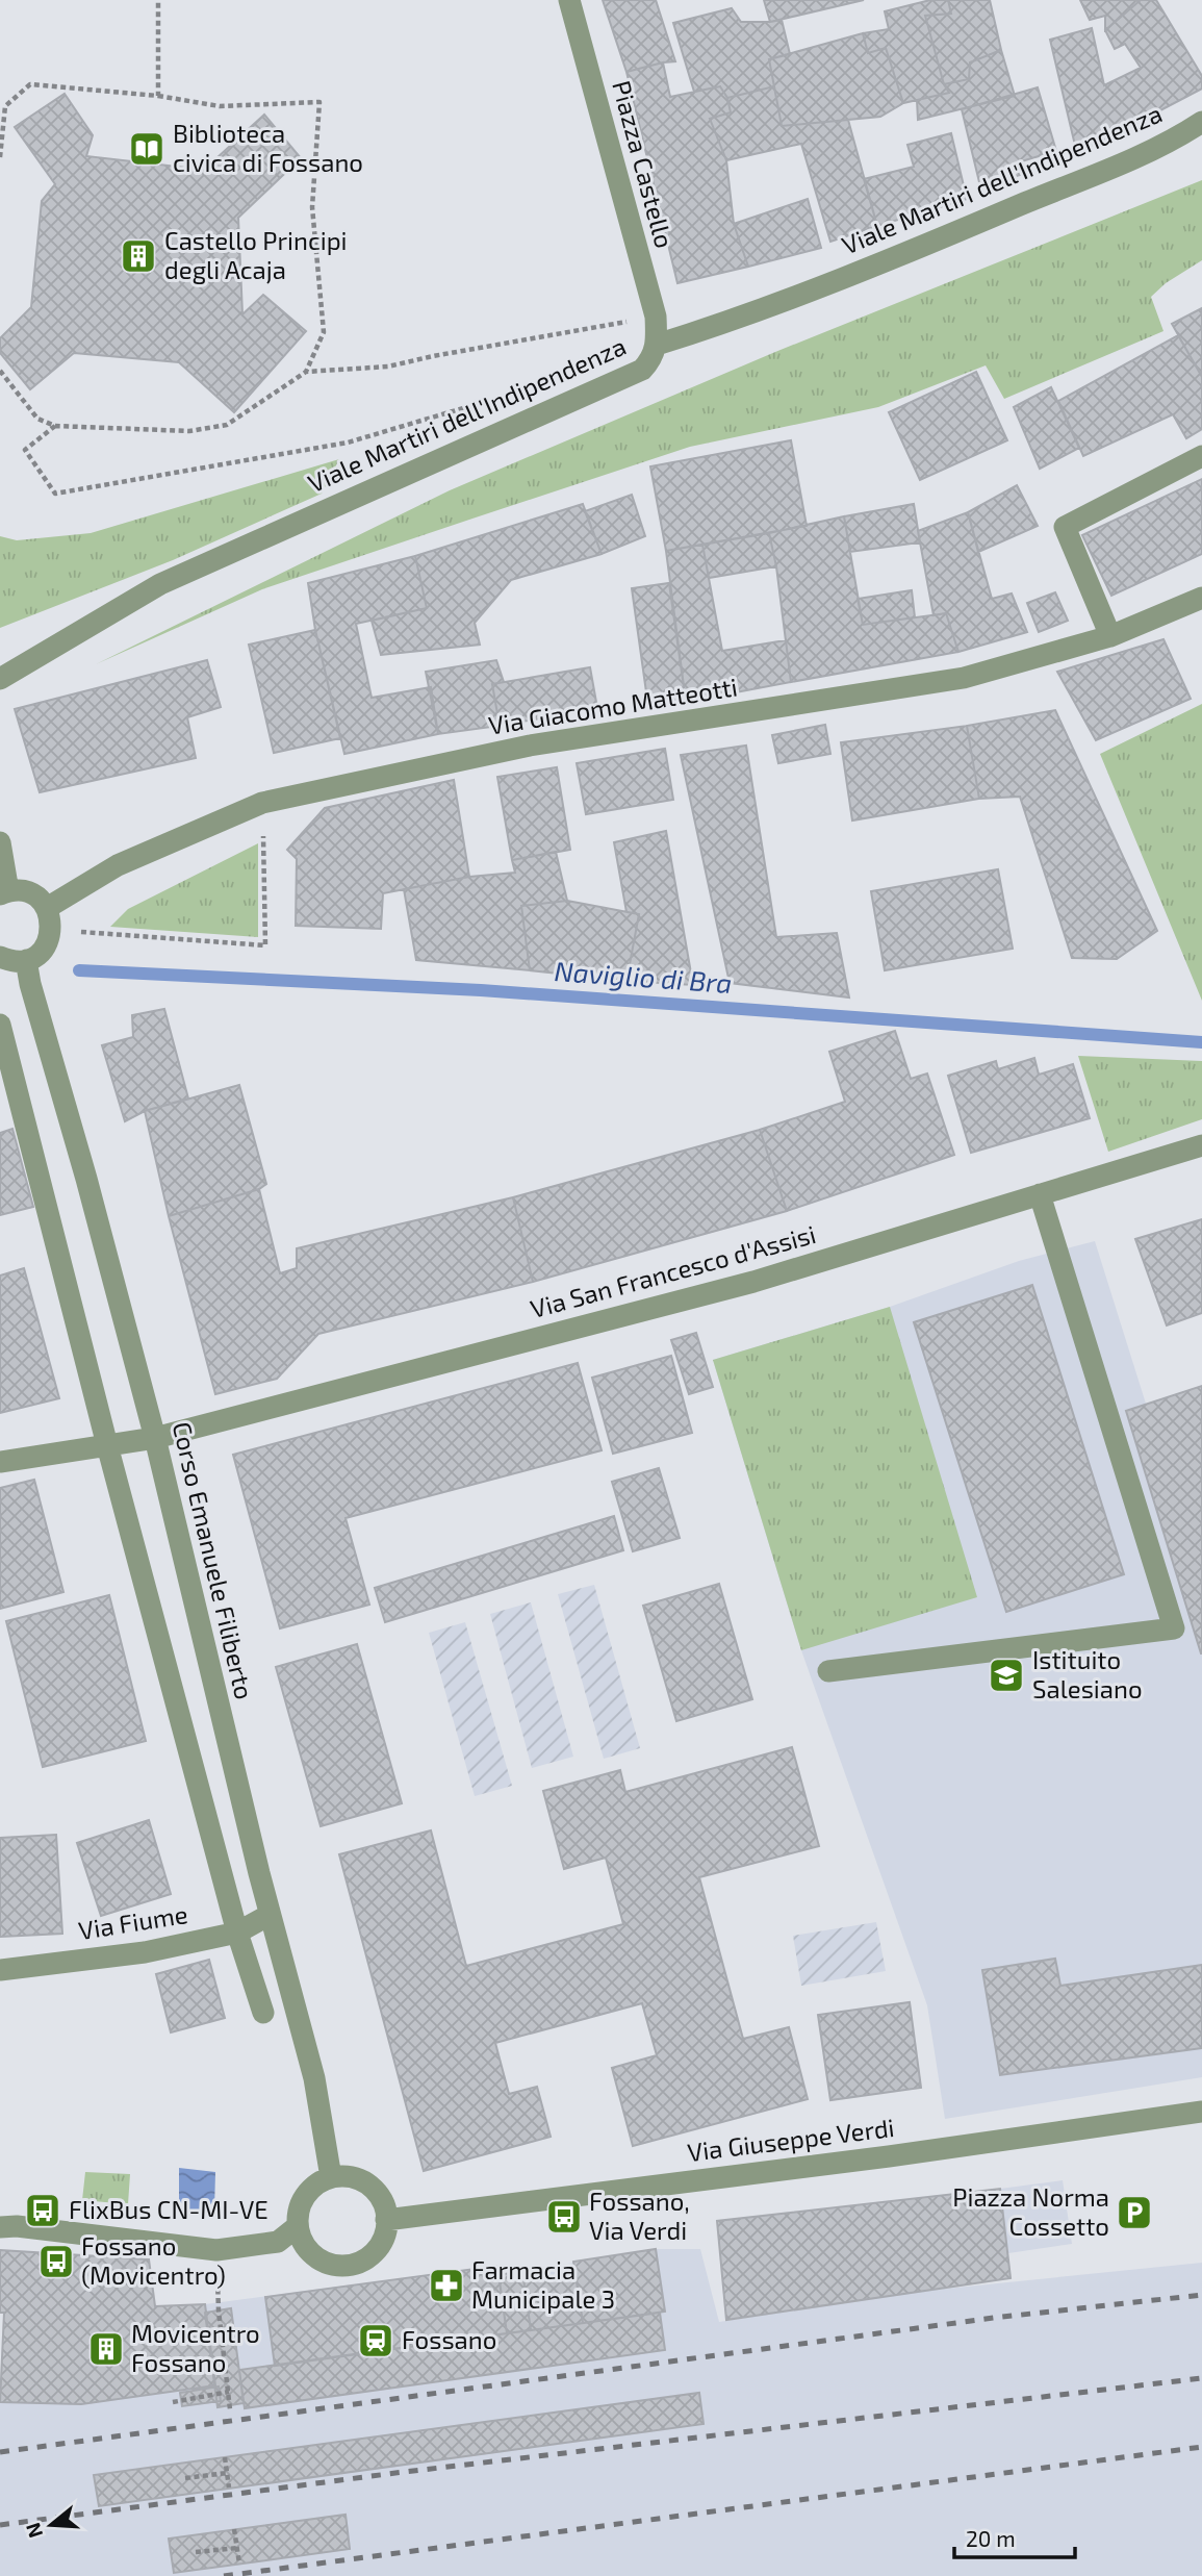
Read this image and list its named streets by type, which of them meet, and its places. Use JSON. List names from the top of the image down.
{
  "streets": {
    "street": [
      "Piazza Castello",
      "Viale Martiri dell'Indipendenza",
      "Via Giacomo Matteotti",
      "Via San Francesco d'Assisi",
      "Corso Emanuele Filiberto",
      "Via Fiume",
      "Via Giuseppe Verdi"
    ]
  },
  "crossings": [
    ["Piazza Castello", "Viale Martiri dell'Indipendenza"],
    ["Via San Francesco d'Assisi", "Corso Emanuele Filiberto"],
    ["Corso Emanuele Filiberto", "Via Fiume"],
    ["Corso Emanuele Filiberto", "Via Giuseppe Verdi"]
  ],
  "water": ["Naviglio di Bra"],
  "places": {
    "library": ["Biblioteca civica di Fossano"],
    "building": ["Castello Principi degli Acaja", "Movicentro Fossano"],
    "school or university": ["Istituito Salesiano"],
    "bus stop": ["FlixBus CN-MI-VE", "Fossano, Via Verdi", "Fossano (Movicentro)"],
    "parking": ["Piazza Norma Cossetto"],
    "pharmacy": ["Farmacia Municipale 3"],
    "station": ["Fossano"]
  },
  "scale_bar": "20 m",
  "north": "left"
}
